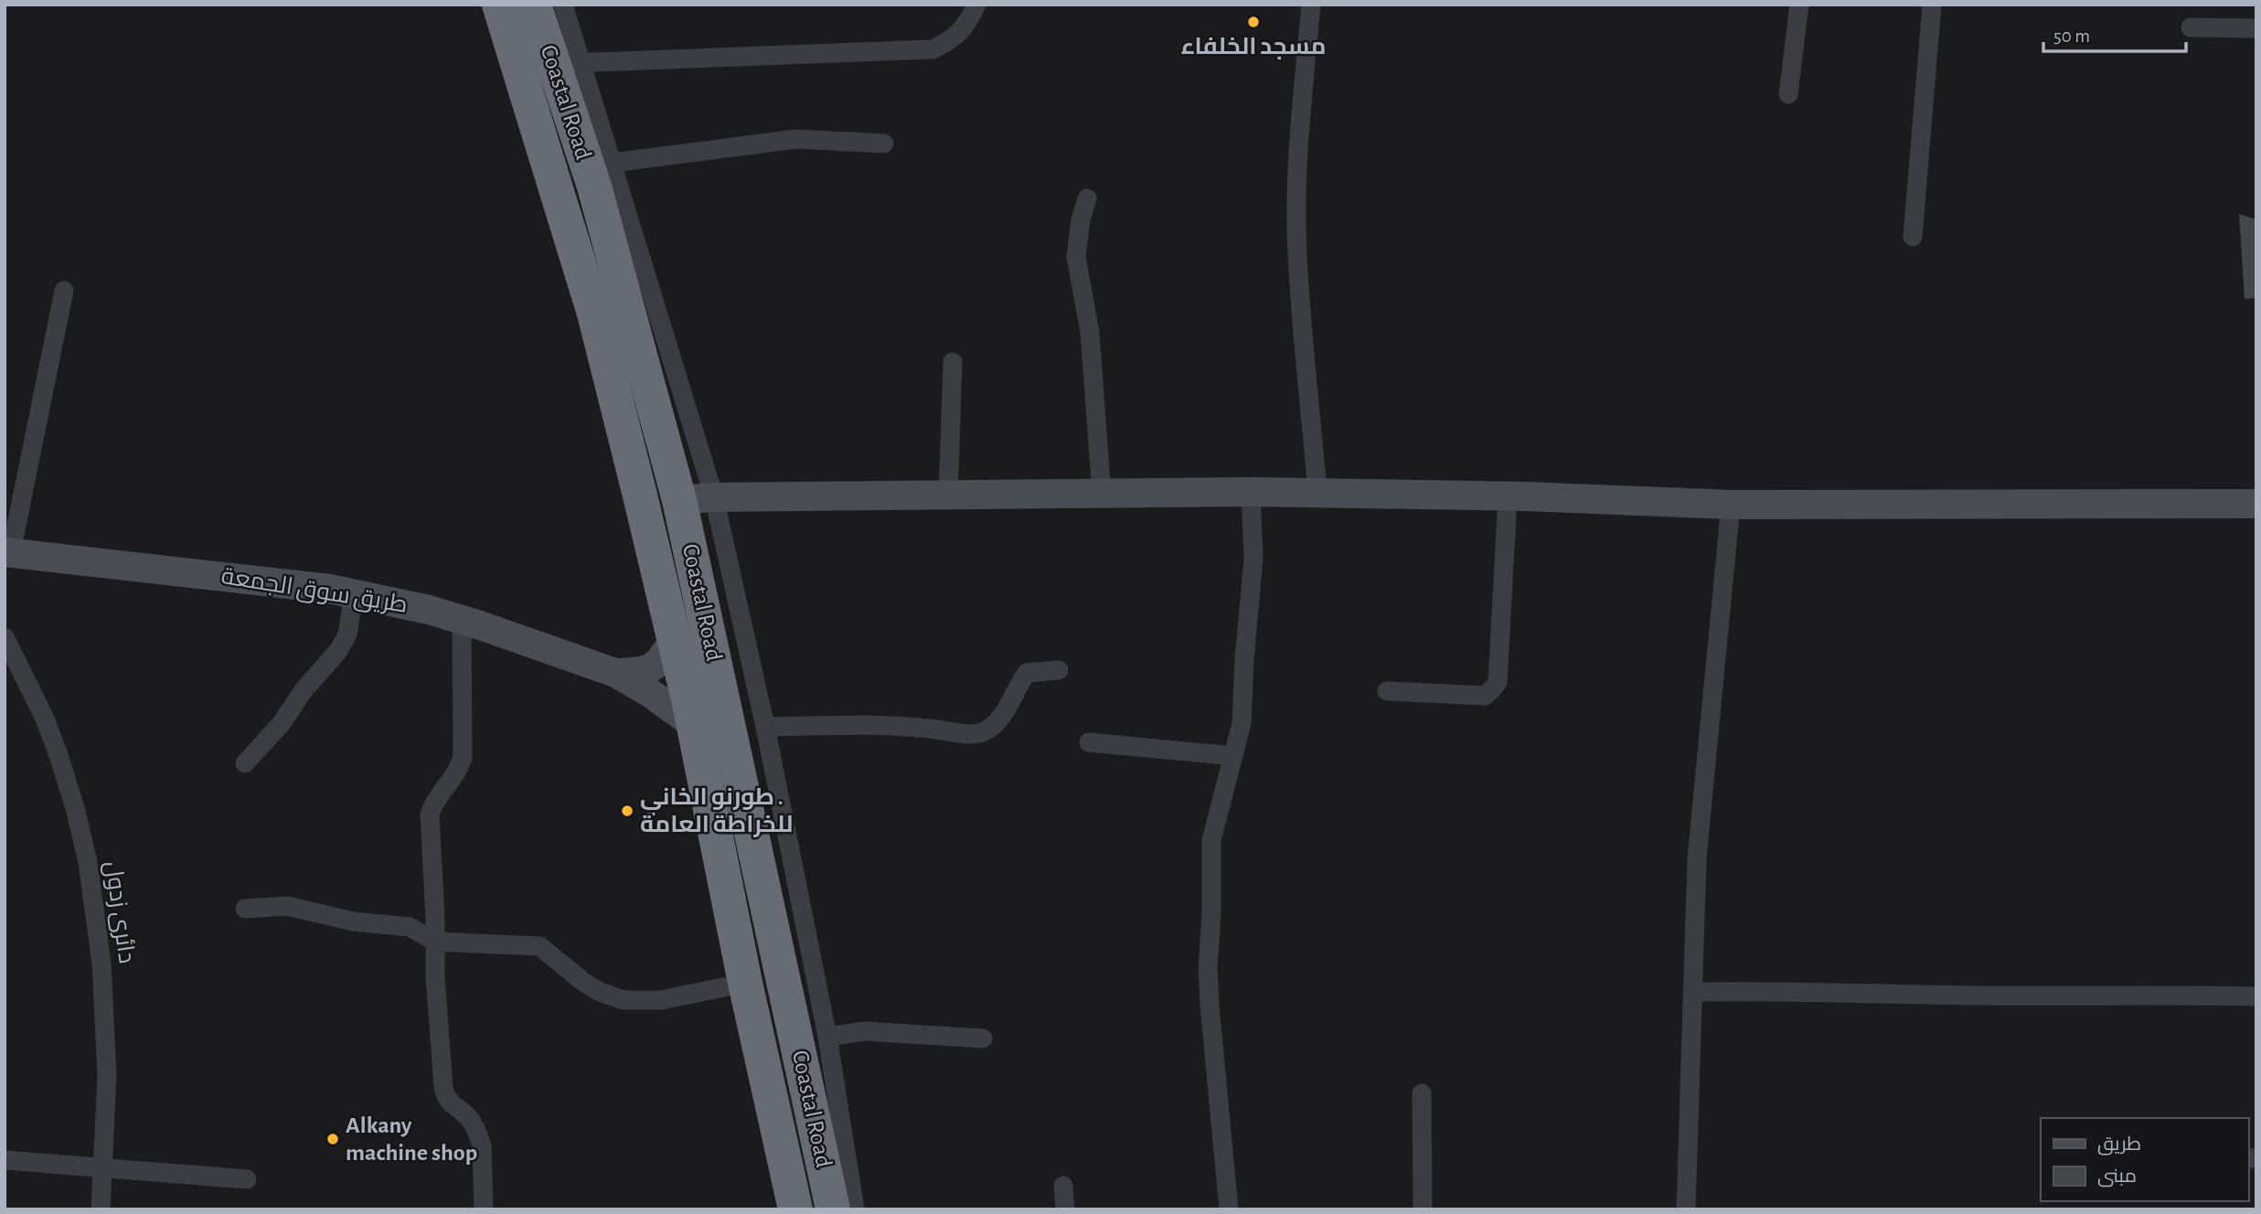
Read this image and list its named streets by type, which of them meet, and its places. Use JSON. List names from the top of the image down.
{
  "streets": {
    "highway": ["Coastal Road"],
    "street": ["طريق سوق الجمعة", "دائرى زدول"]
  },
  "crossings": [
    ["Coastal Road", "طريق سوق الجمعة"]
  ],
  "places": ["مسجد الخلفاء", "طورنو الخاني . للخراطة العامة", "Alkany machine shop"],
  "legend": ["طريق", "مبنى"],
  "scale_bar": "50 m"
}
